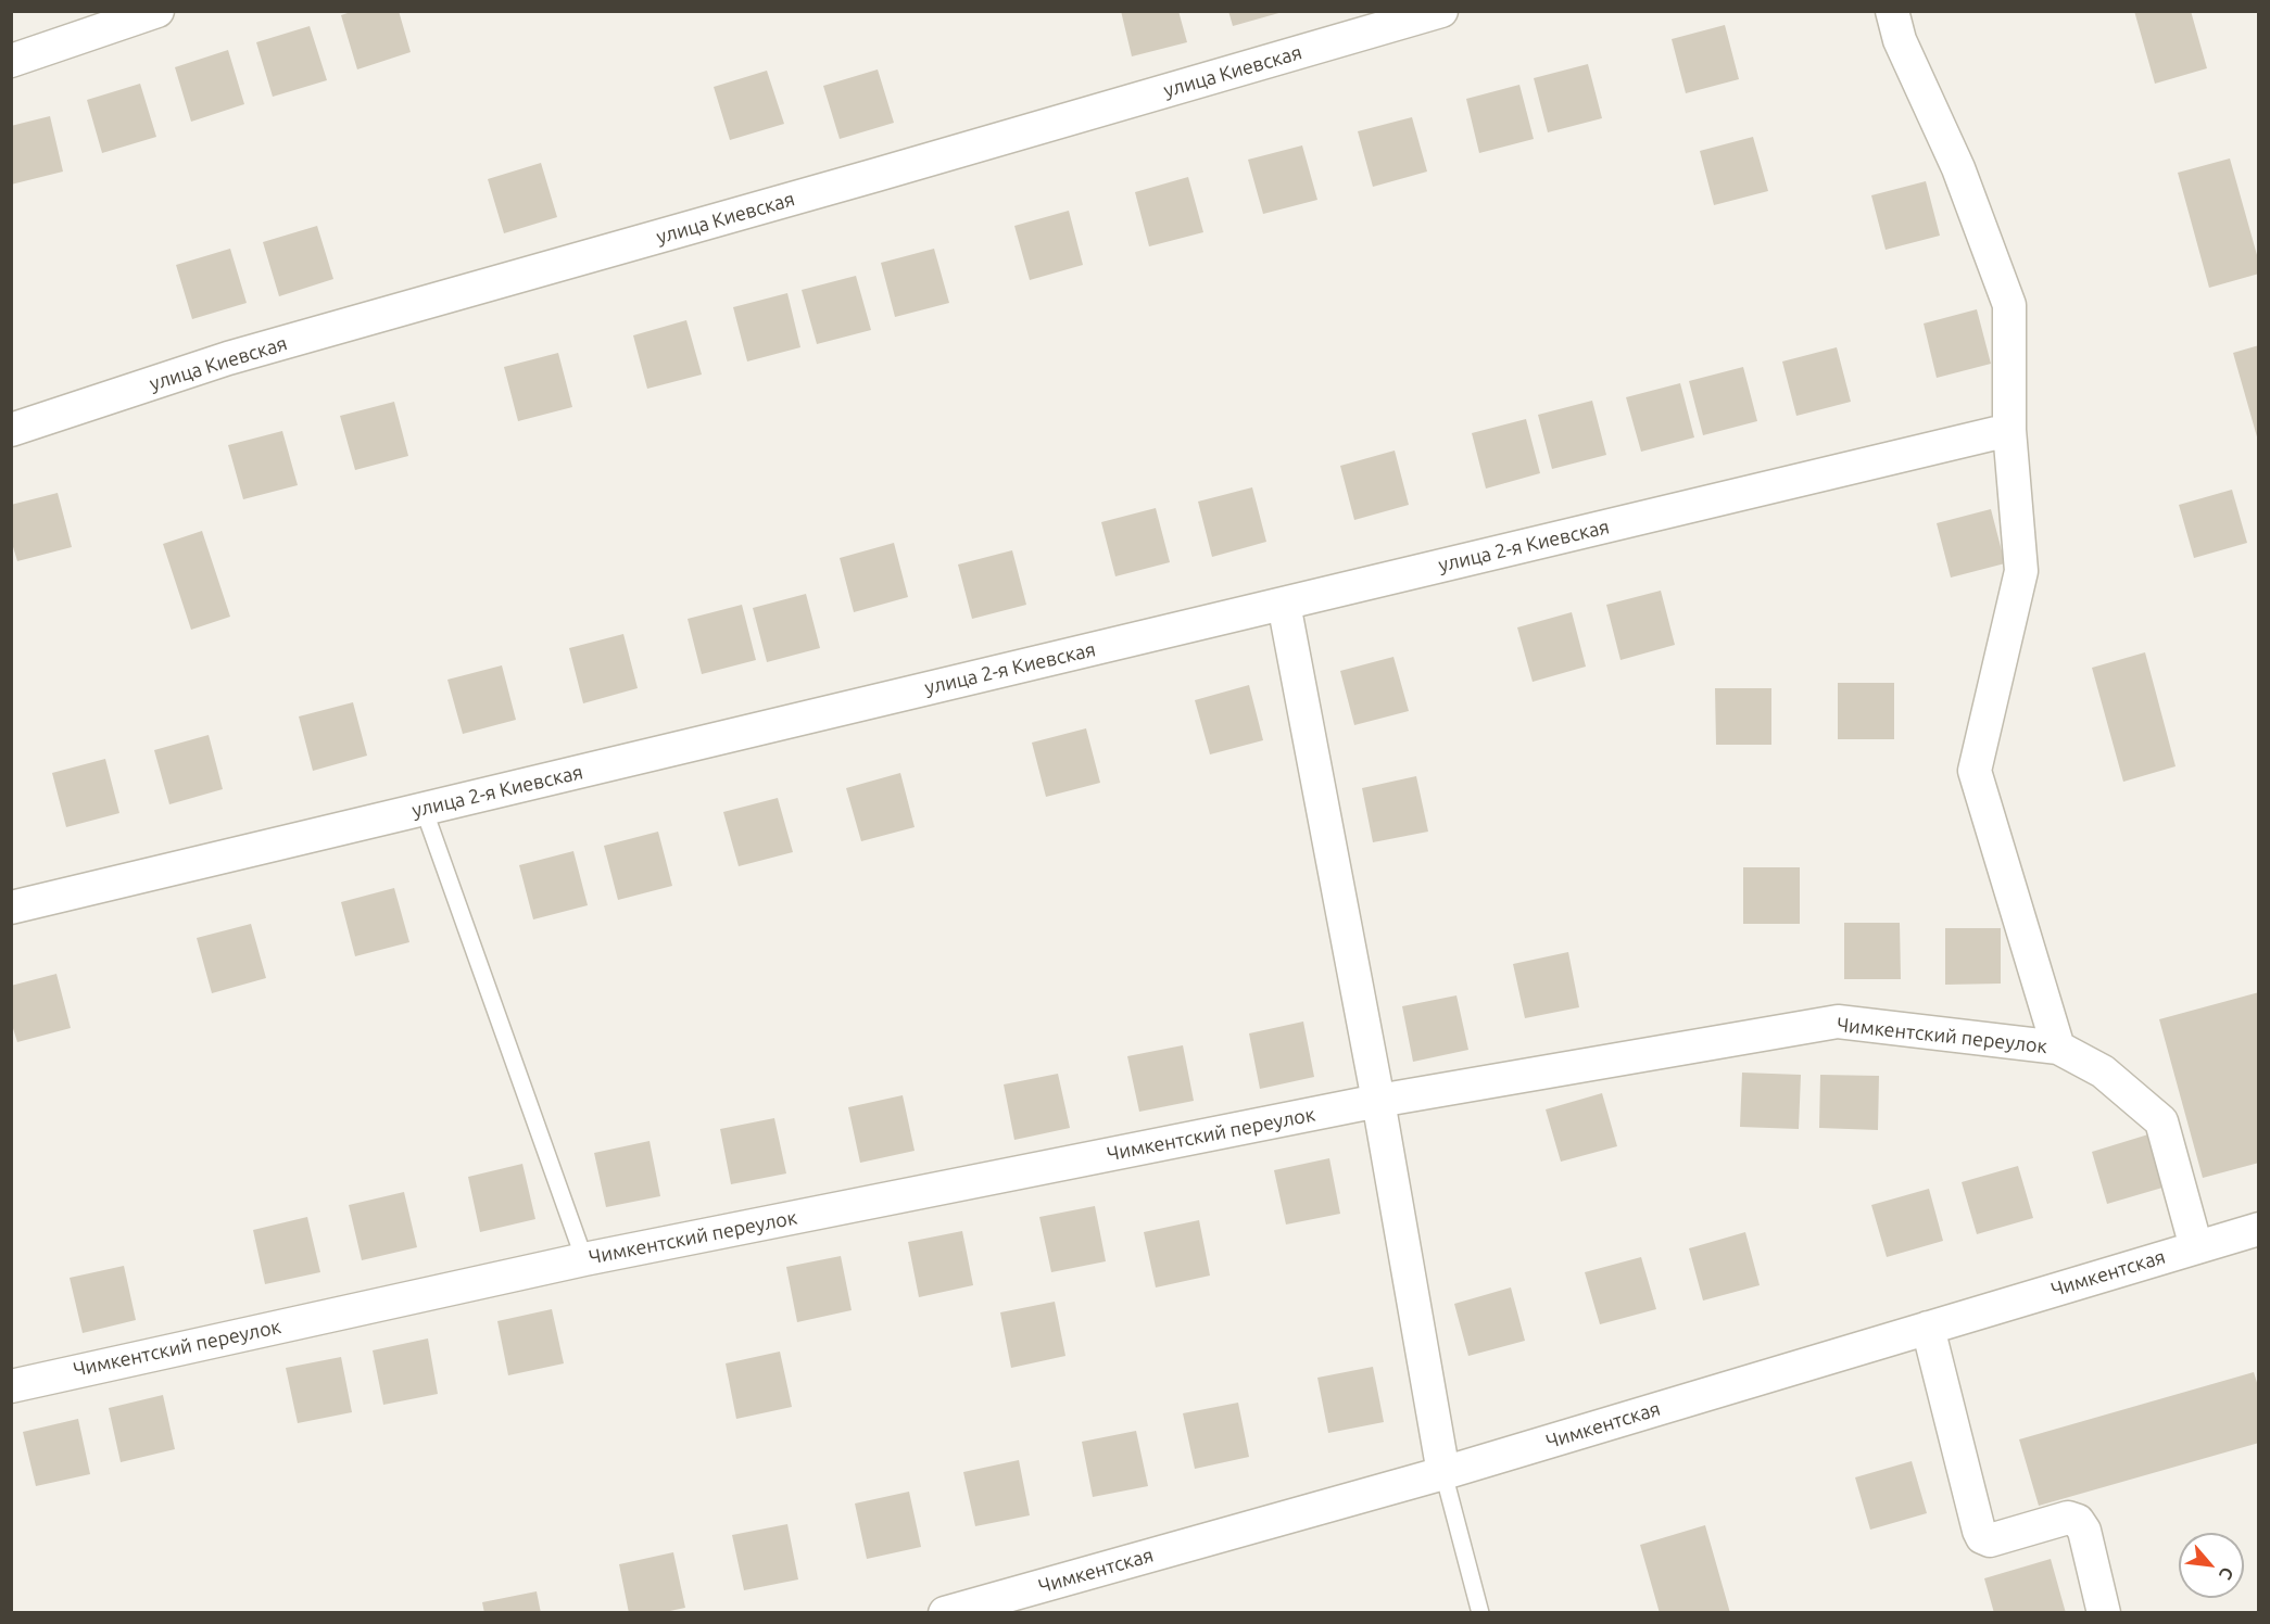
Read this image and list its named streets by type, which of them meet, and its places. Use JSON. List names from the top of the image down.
{
  "streets": {
    "street": [
      "улица Киевская",
      "улица 2-я Киевская",
      "Чимкентский переулок",
      "Чимкентская"
    ]
  },
  "crossings": [
    ["Чимкентский переулок", "Чимкентская"]
  ],
  "north": "bottom right"
}
